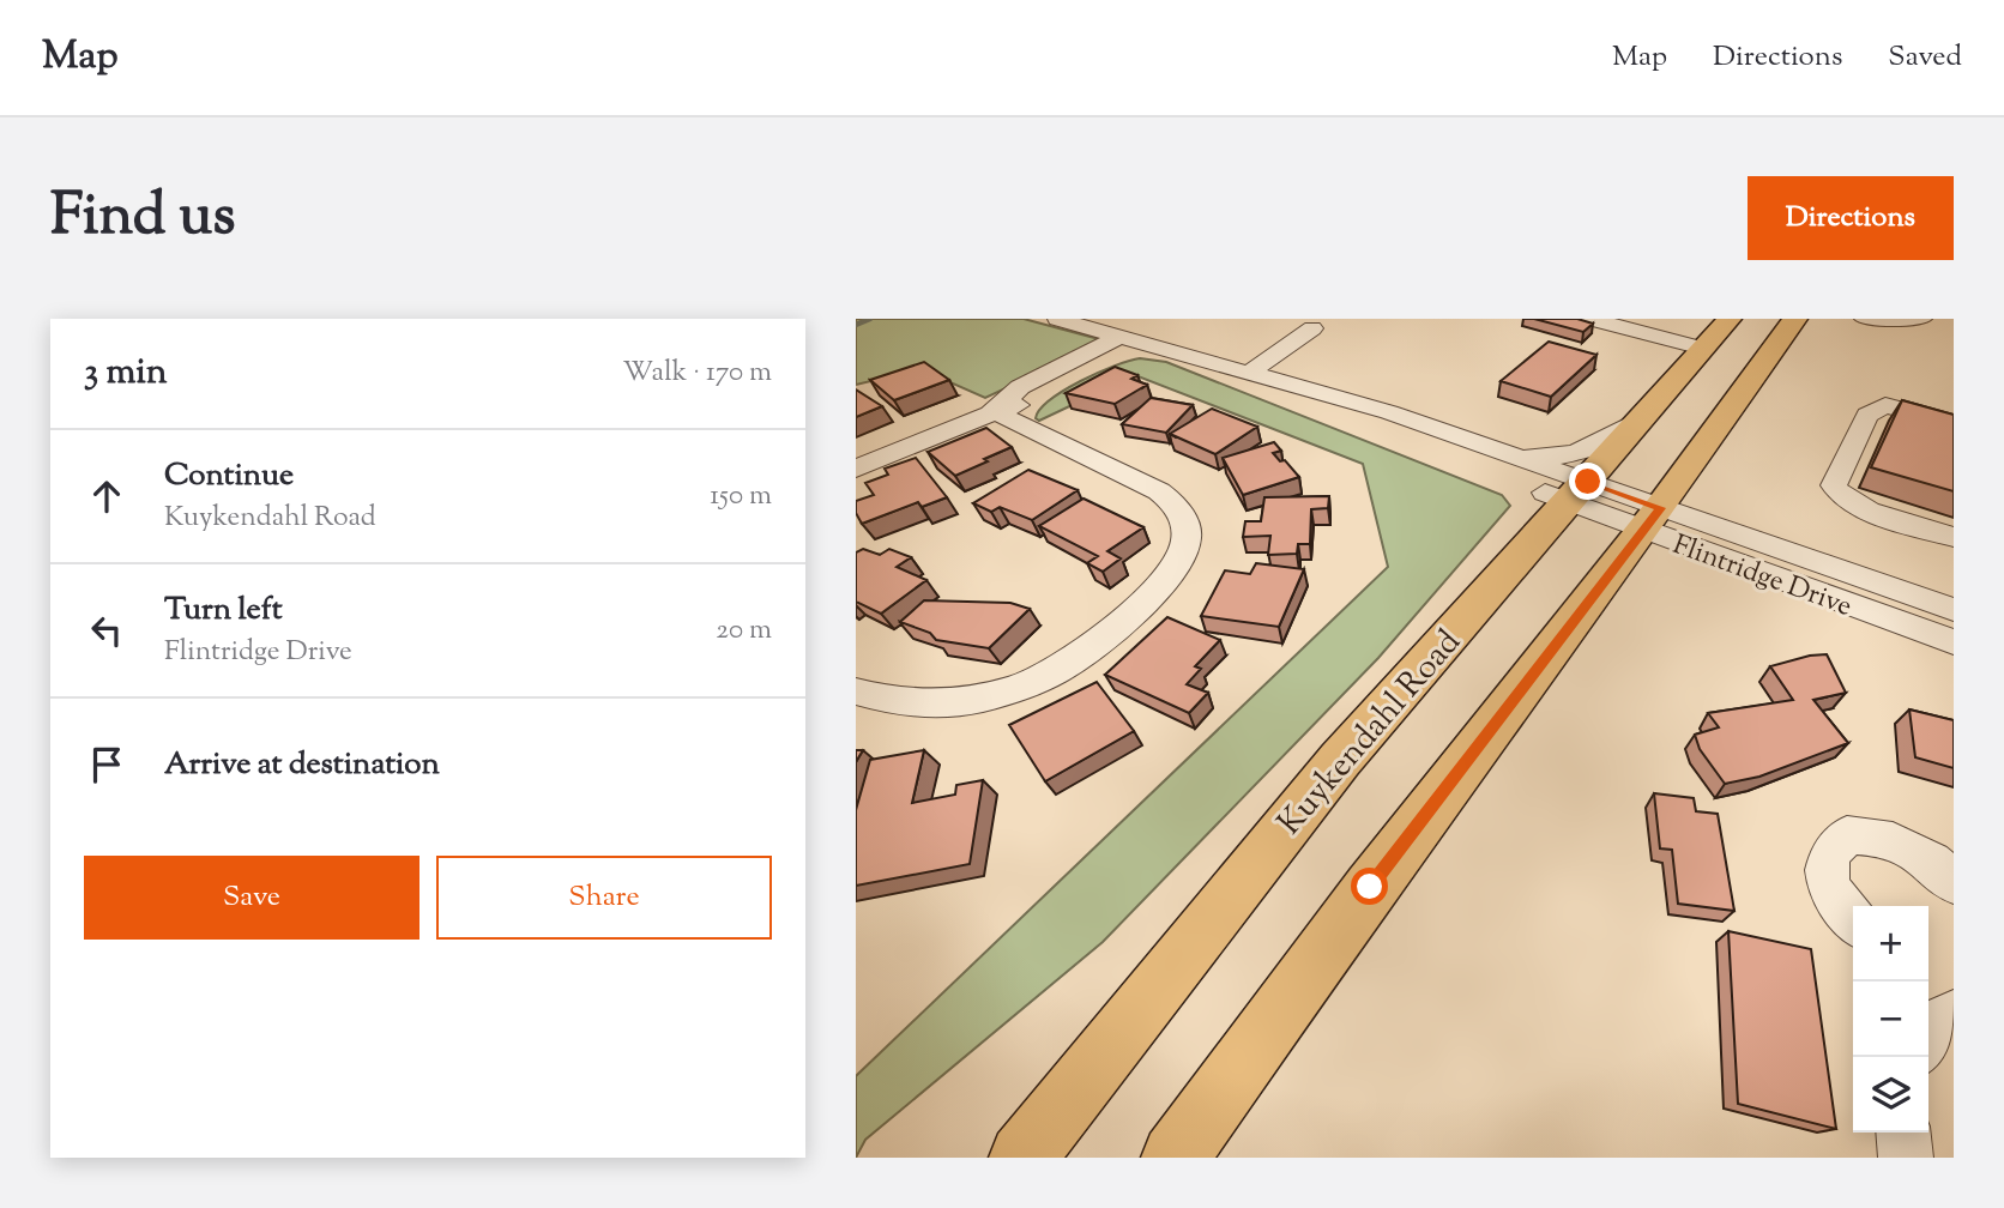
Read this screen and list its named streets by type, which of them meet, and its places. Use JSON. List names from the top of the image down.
{
  "streets": {
    "main road": ["Kuykendahl Road"],
    "street": ["Flintridge Drive"]
  },
  "crossings": [
    ["Flintridge Drive", "Kuykendahl Road"]
  ],
  "page": {
    "header": "Map",
    "nav": ["Map", "Directions", "Saved"],
    "title": "Find us",
    "buttons": [
      "Directions",
      ["Save", "Share"]
    ],
    "heading": ["3 min", "Walk · 170 m"],
    "list": [
      ["Continue", "Kuykendahl Road", "150 m"],
      ["Turn left", "Flintridge Drive", "20 m"],
      "Arrive at destination"
    ],
    "map_buttons": ["+", "−"]
  }
}
